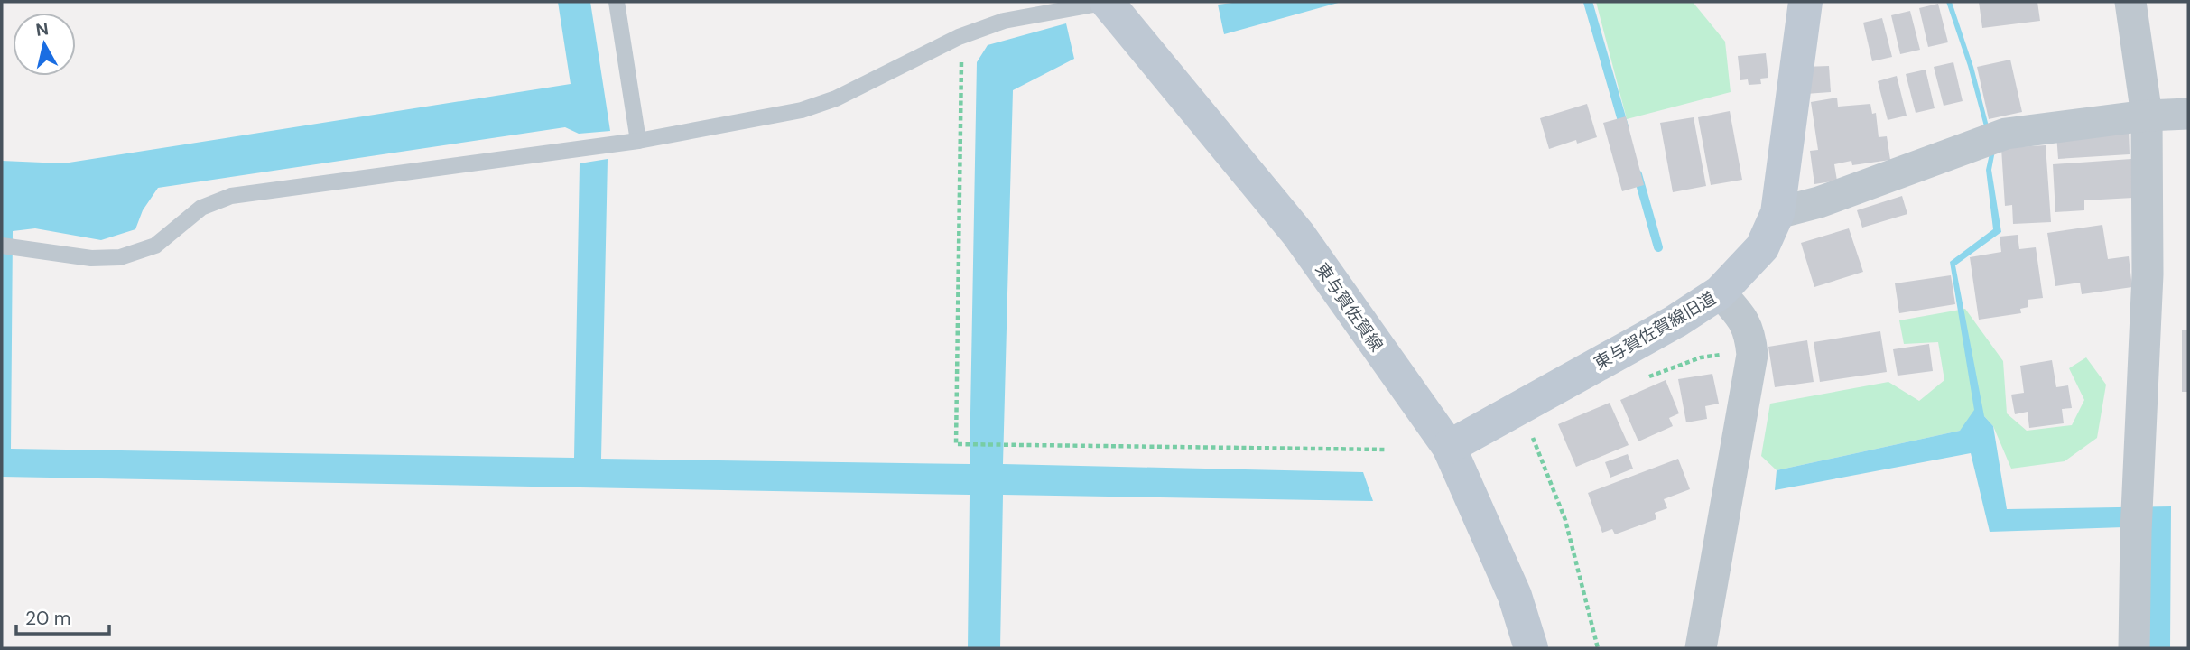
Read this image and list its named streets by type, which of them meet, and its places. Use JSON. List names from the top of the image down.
{
  "streets": {
    "main road": ["東与賀佐賀線", "東与賀佐賀線旧道"]
  },
  "crossings": [
    ["東与賀佐賀線", "東与賀佐賀線旧道"]
  ],
  "scale_bar": "20 m",
  "north": "top"
}
